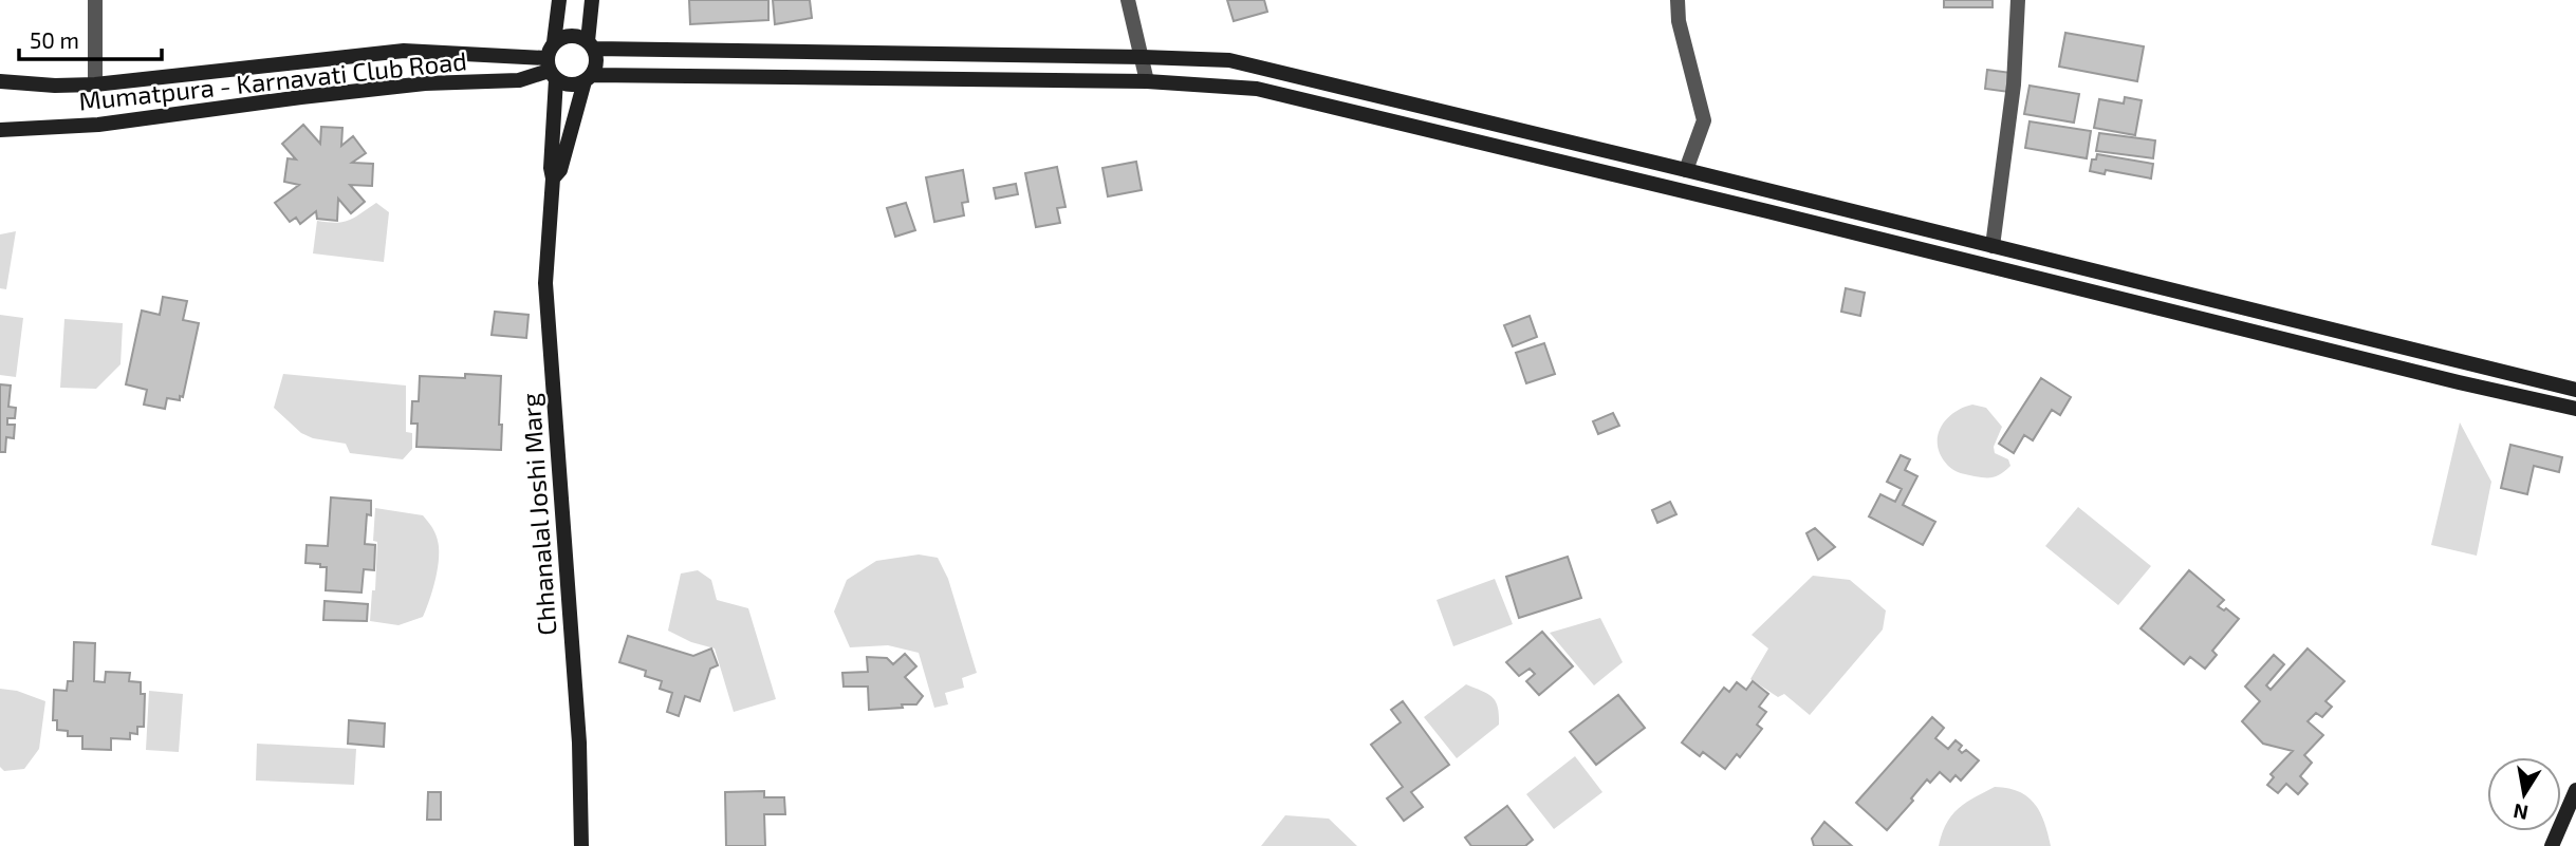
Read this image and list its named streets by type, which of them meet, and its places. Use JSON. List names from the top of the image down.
{
  "streets": {
    "street": ["Mumatpura - Karnavati Club Road", "Chhanalal Joshi Marg"]
  },
  "crossings": [
    ["Mumatpura - Karnavati Club Road", "Chhanalal Joshi Marg"]
  ],
  "scale_bar": "50 m",
  "north": "bottom"
}
